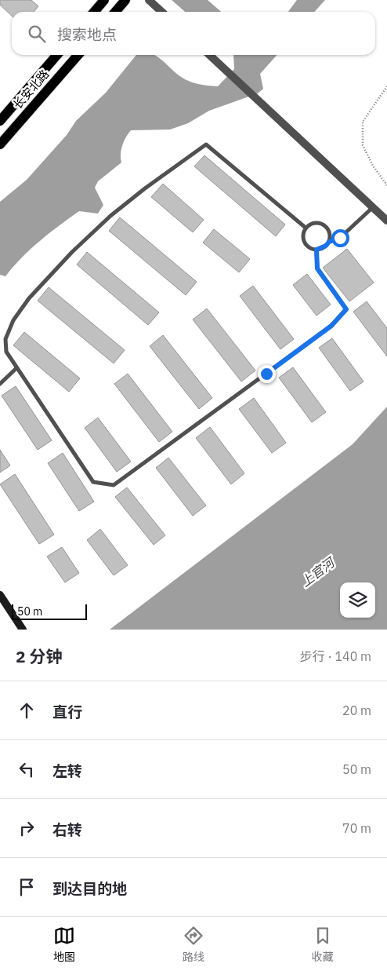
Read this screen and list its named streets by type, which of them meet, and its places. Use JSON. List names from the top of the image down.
{
  "streets": {
    "main road": ["长安北路"]
  },
  "water": ["上官河"],
  "scale_bar": "50 m",
  "page": {
    "search": "搜索地点",
    "scale": "50 m",
    "heading": ["2 分钟", "步行 · 140 m"],
    "list": [
      ["直行", "20 m"],
      ["左转", "50 m"],
      ["右转", "70 m"],
      "到达目的地"
    ],
    "nav": ["地图", "路线", "收藏"]
  }
}
